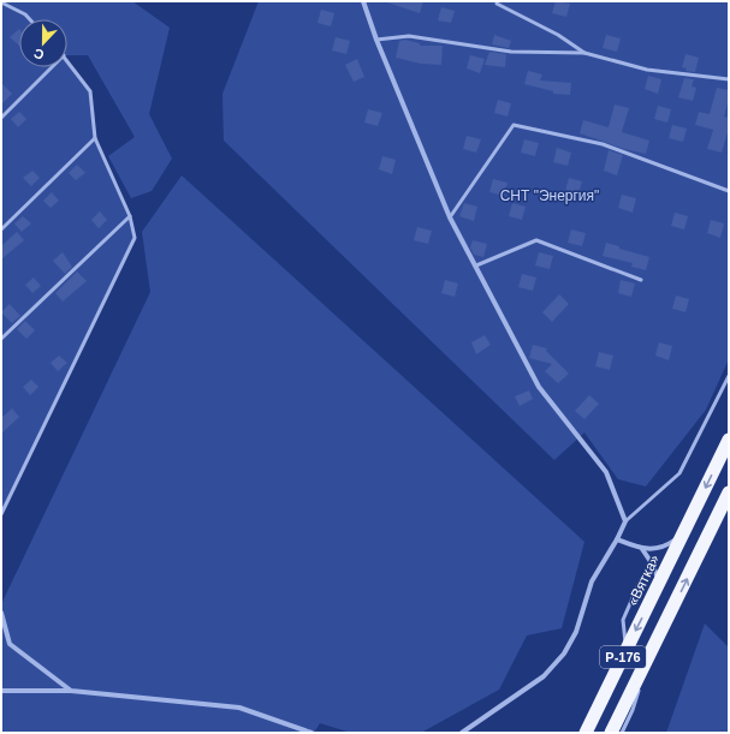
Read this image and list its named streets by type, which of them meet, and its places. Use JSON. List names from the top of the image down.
{
  "streets": {
    "highway": ["«Вятка»", "Р-176"]
  },
  "parks": ["СНТ \"Энергия\""],
  "north": "bottom"
}
